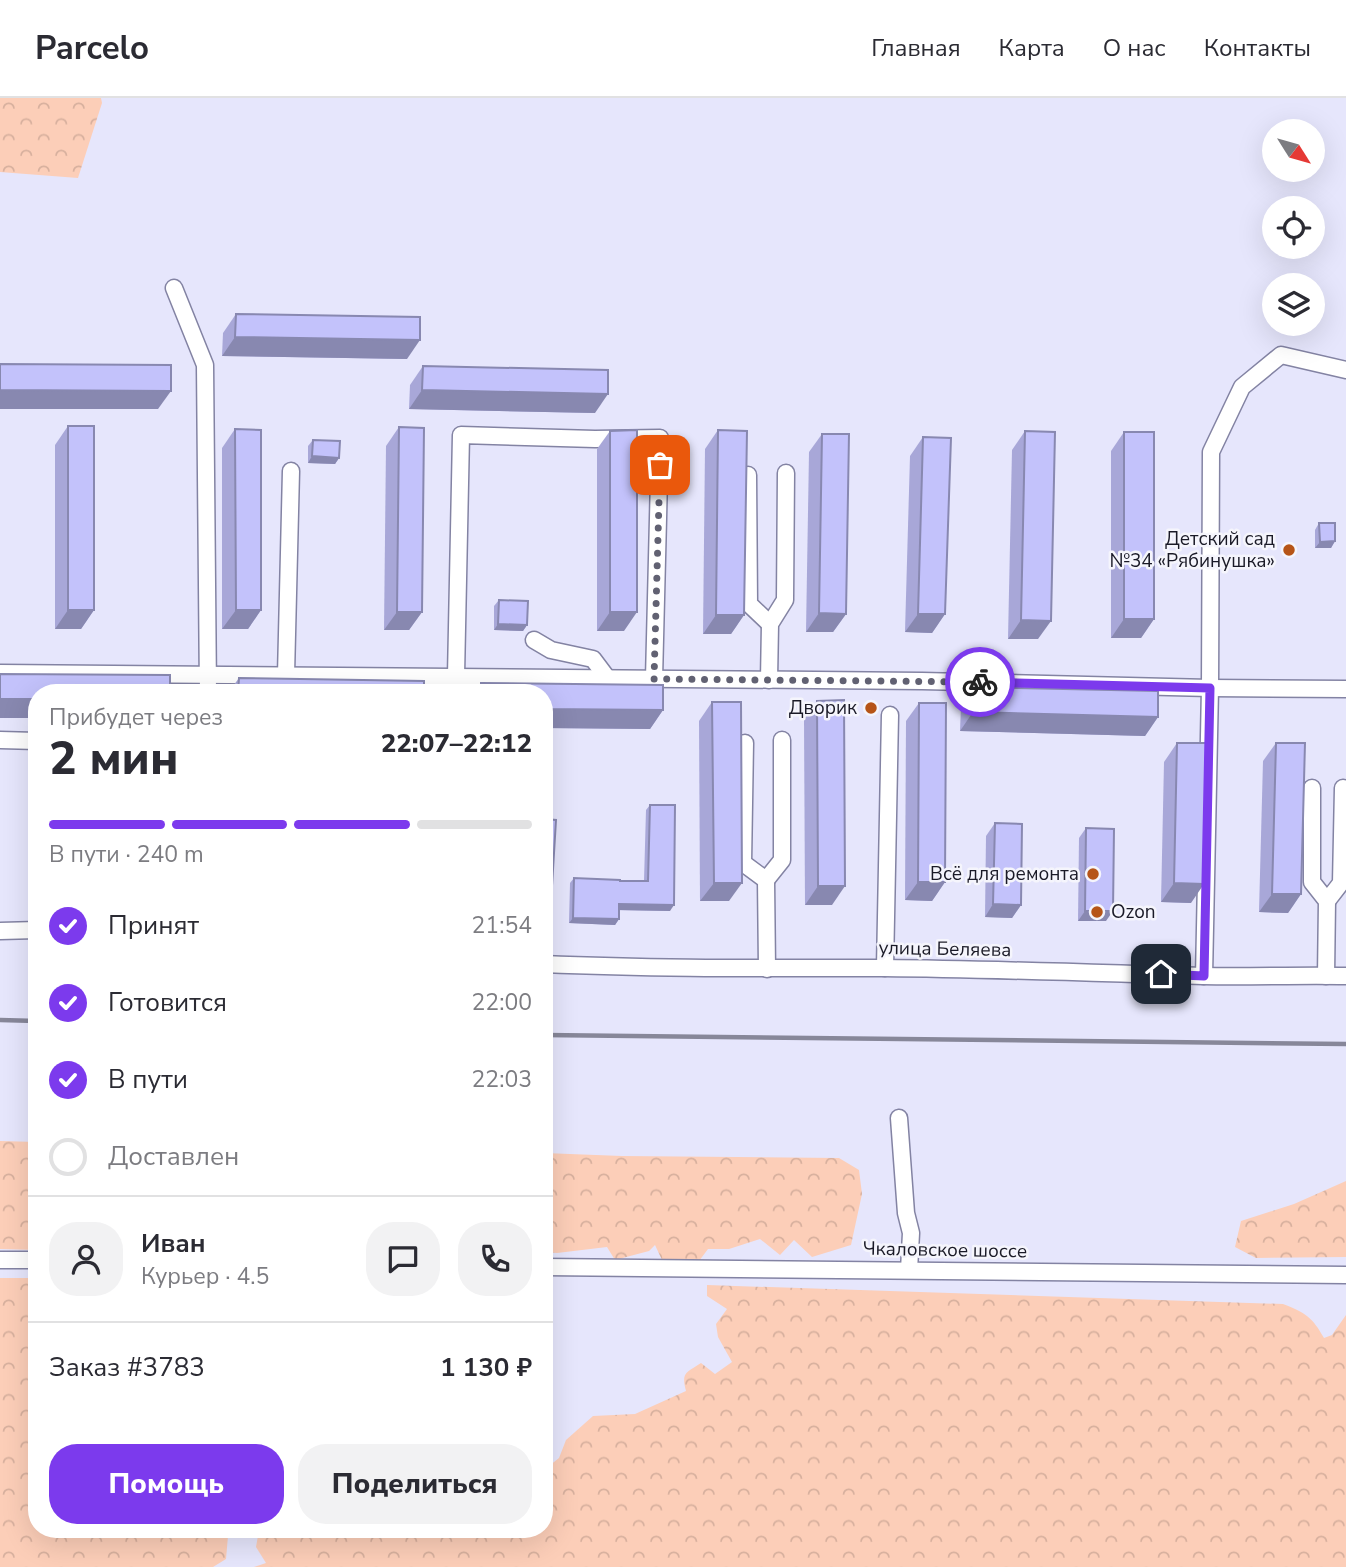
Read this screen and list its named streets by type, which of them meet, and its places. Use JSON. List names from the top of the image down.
{
  "streets": {
    "street": ["улица Беляева", "Чкаловское шоссе"]
  },
  "places": [
    "Детский сад №34 «Рябинушка»",
    "Дворик",
    "Всё для ремонта",
    "Ozon"
  ],
  "north": "bottom right",
  "page": {
    "header": "Parcelo",
    "nav": [
      "Главная",
      "Карта",
      "О нас",
      "Контакты"
    ],
    "heading": ["2 мин", "Прибудет через", "22:07–22:12"],
    "panel": [
      "Иван",
      "Курьер · 4.5",
      "Заказ #3783",
      "1 130 ₽"
    ],
    "bar": "В пути · 240 m",
    "list": [
      ["Принят", "21:54"],
      ["Готовится", "22:00"],
      ["В пути", "22:03"],
      "Доставлен"
    ],
    "buttons": ["Помощь", "Поделиться"]
  }
}
